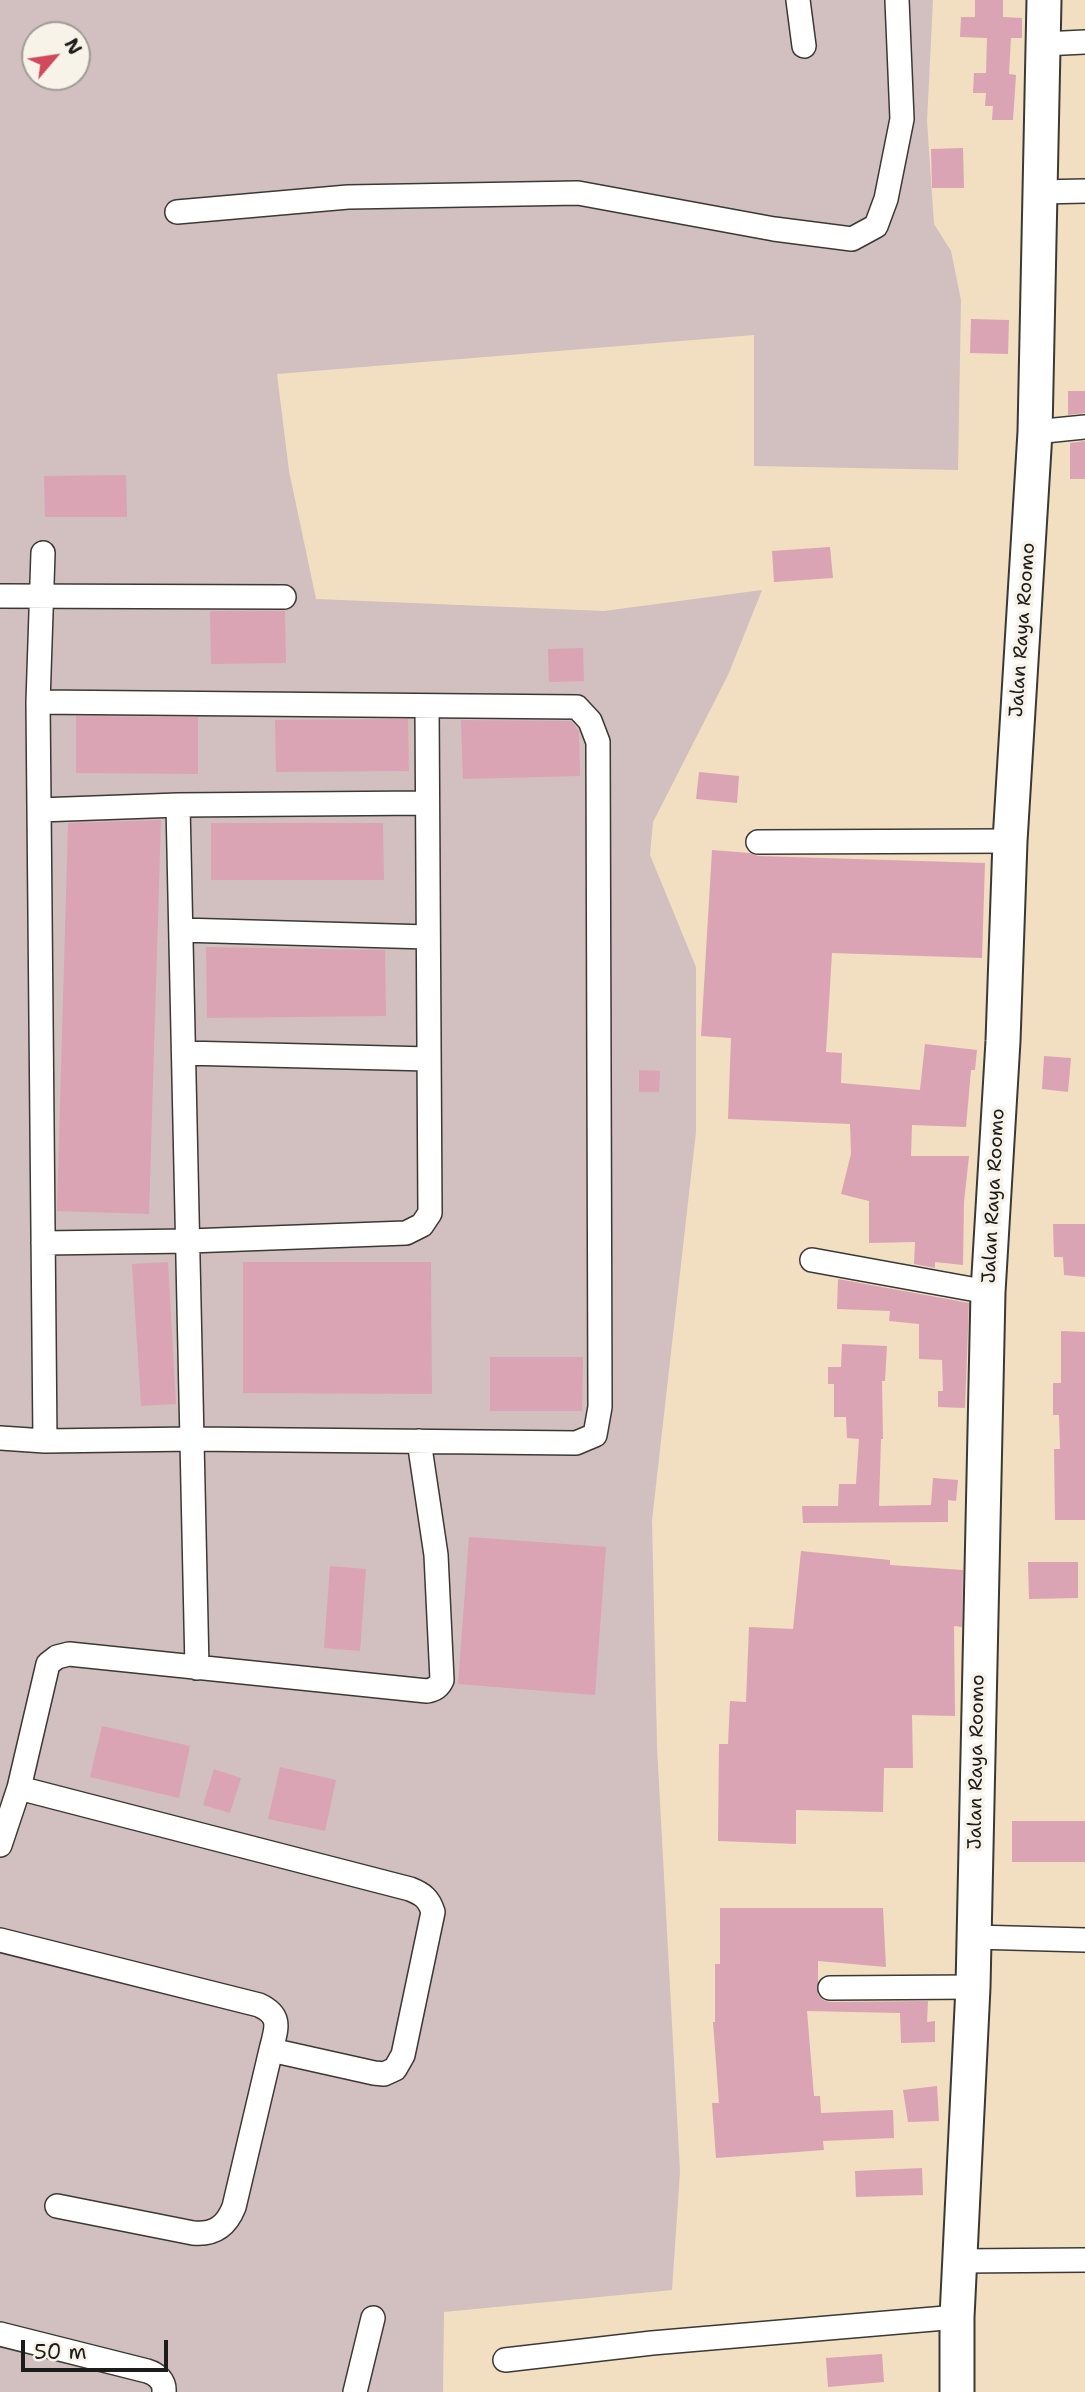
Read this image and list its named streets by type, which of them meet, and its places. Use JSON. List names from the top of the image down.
{
  "streets": {
    "highway": ["Jalan Raya Roomo"]
  },
  "scale_bar": "50 m",
  "north": "top right"
}
